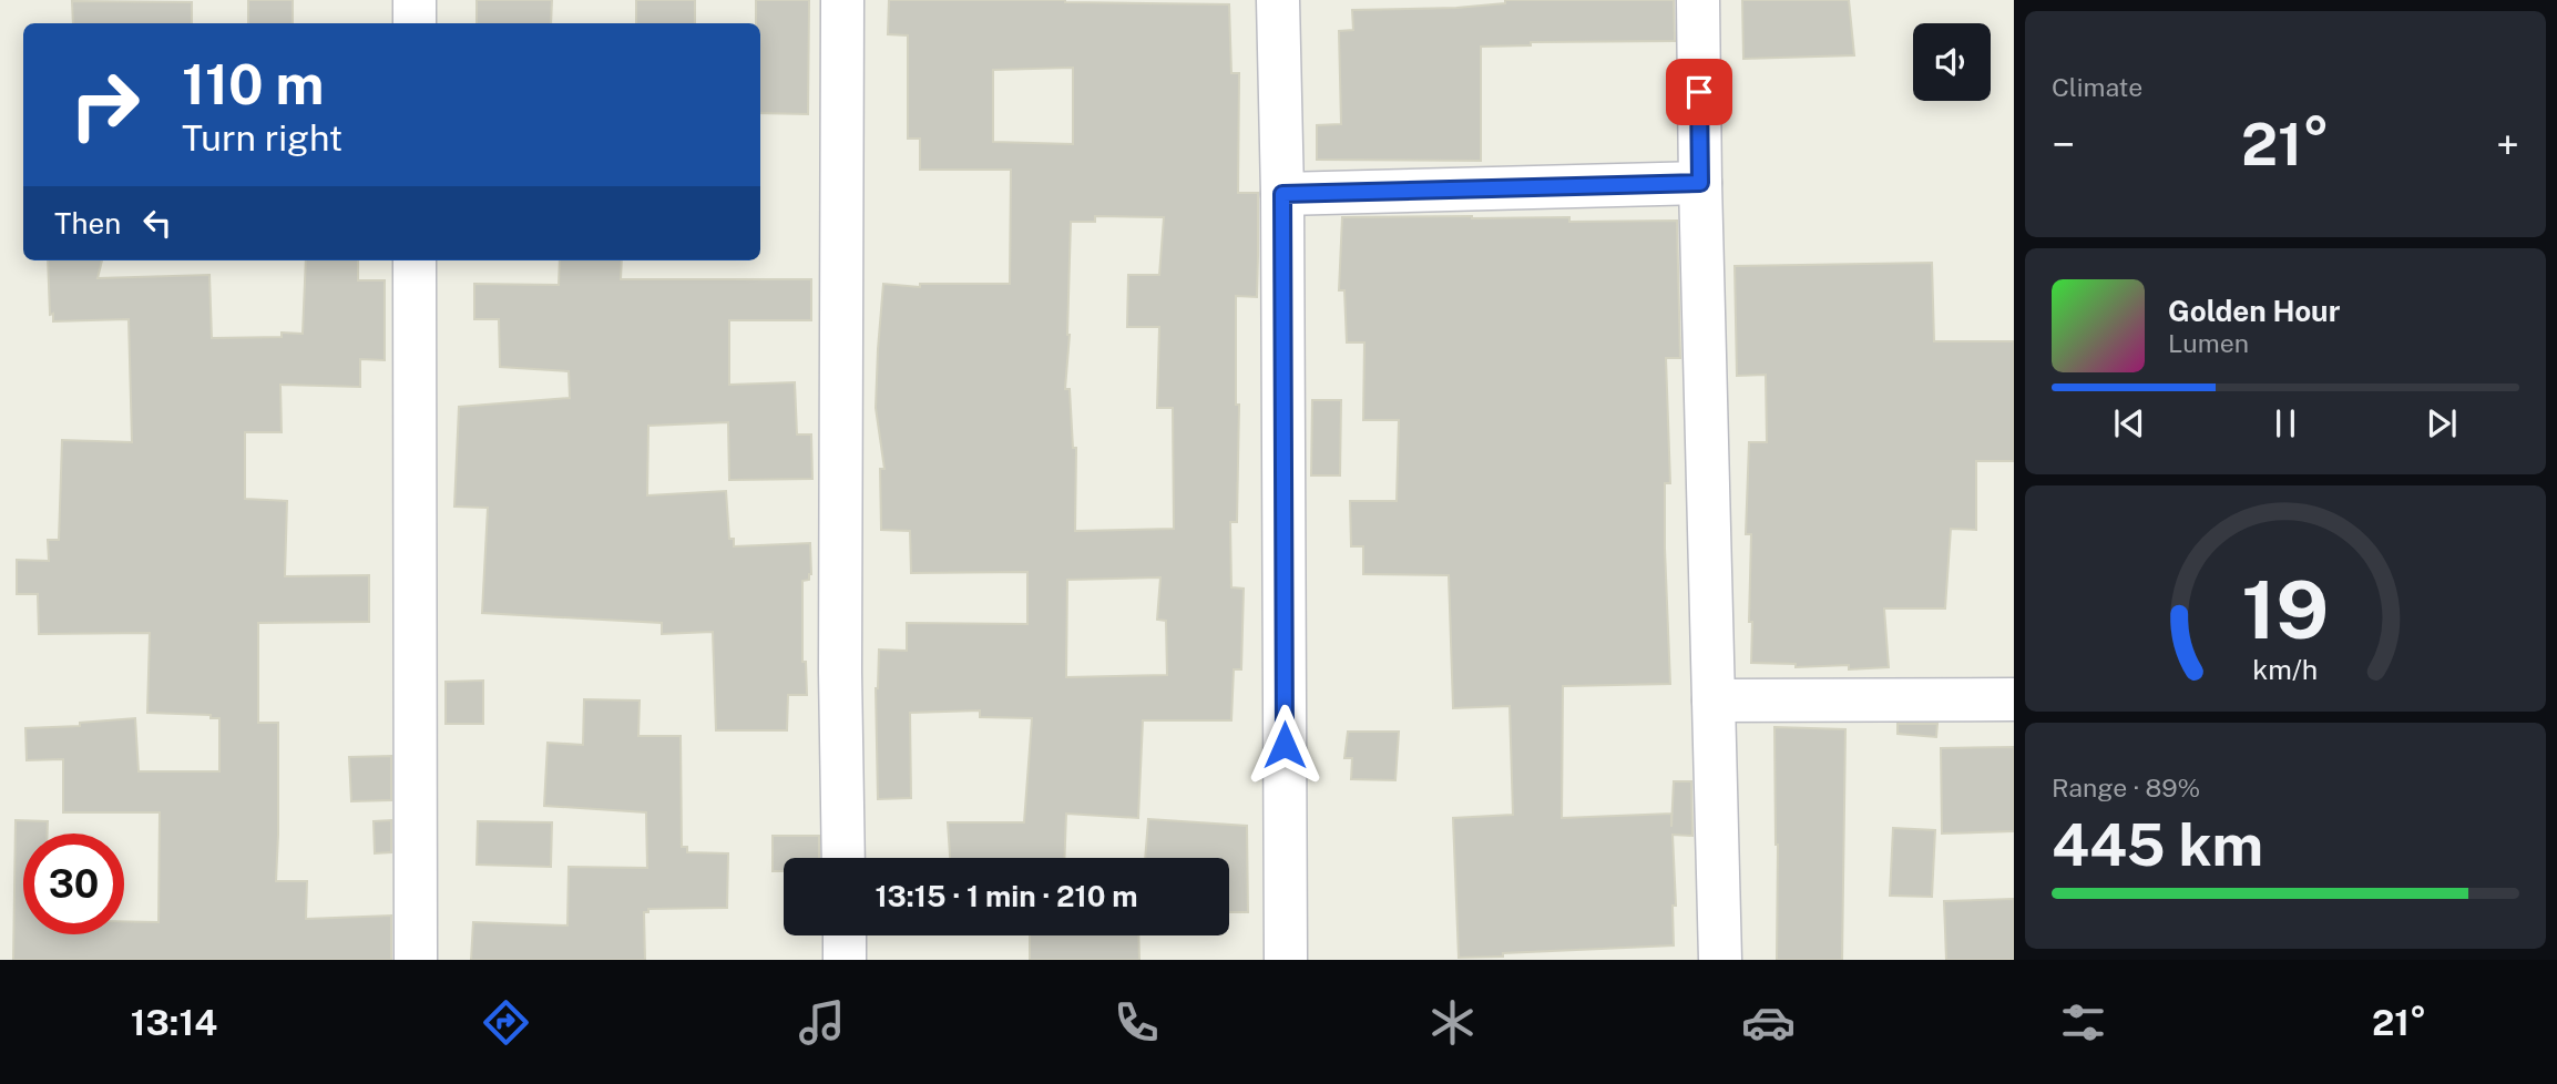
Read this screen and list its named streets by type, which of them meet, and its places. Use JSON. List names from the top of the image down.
{
  "page": {
    "tile": [
      "Climate",
      ["Range · 89%", "445 km"]
    ],
    "turn": ["110 m", "Turn right"],
    "heat": ["−", "21°", "+"],
    "then": "Then",
    "song": ["Golden Hour", "Lumen"],
    "limit": "30",
    "trip": "13:15 · 1 min · 210 m",
    "tabs": ["13:14", "21°"],
    "gauge": ["19", "km/h"]
  }
}
